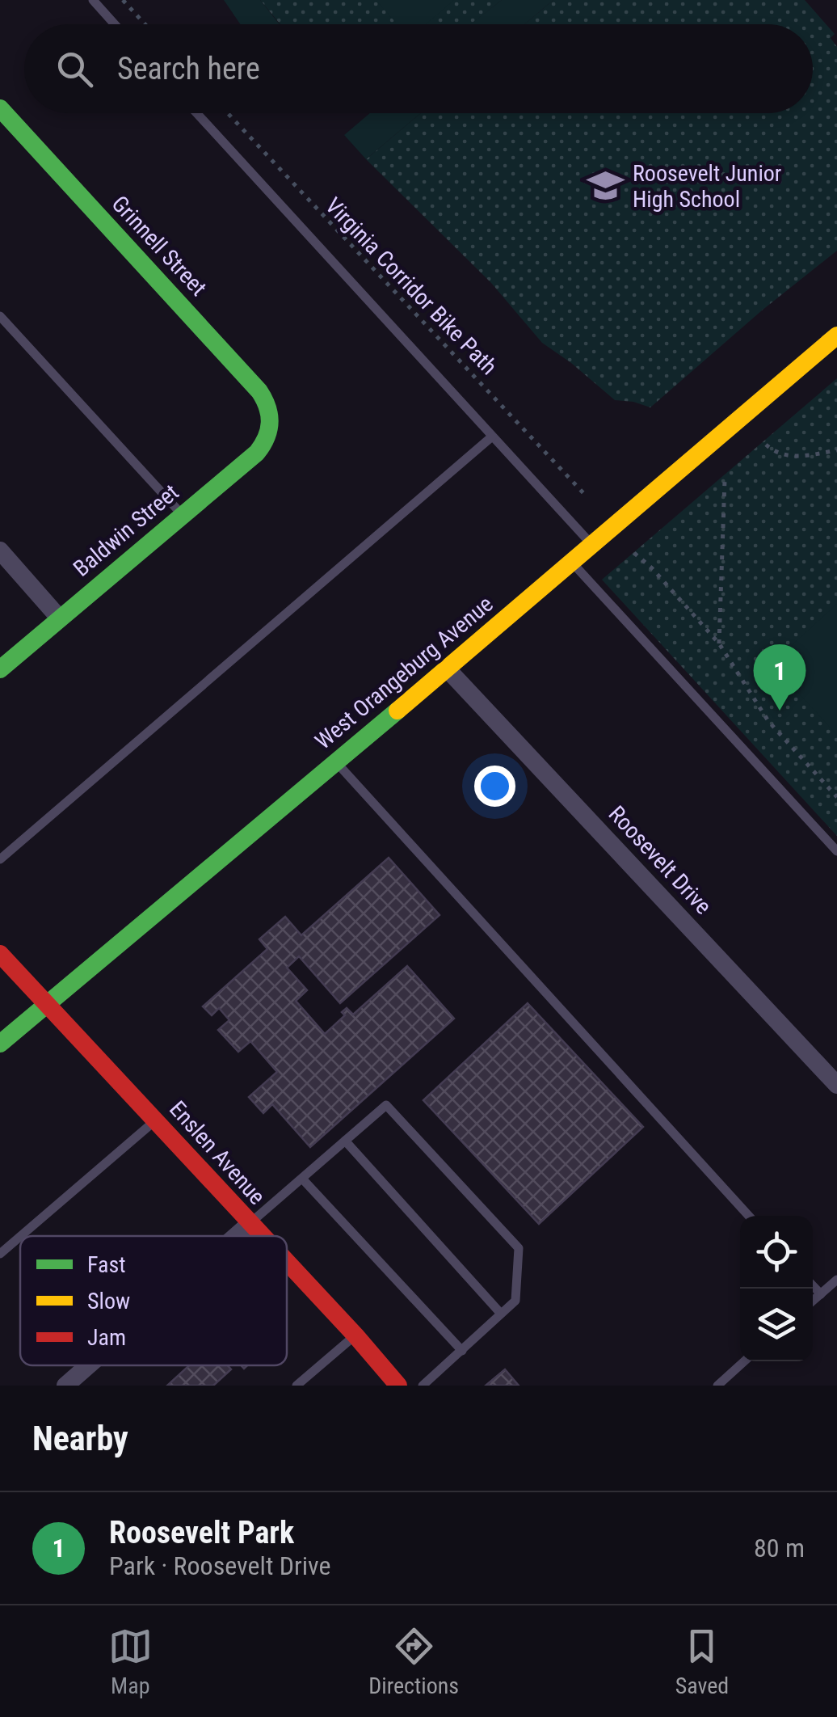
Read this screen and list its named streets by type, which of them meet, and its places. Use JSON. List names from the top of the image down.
{
  "streets": {
    "street": [
      "Grinnell Street",
      "Baldwin Street",
      "West Orangeburg Avenue",
      "Roosevelt Drive",
      "Enslen Avenue"
    ],
    "path": ["Virginia Corridor Bike Path"]
  },
  "crossings": [
    ["Grinnell Street", "Baldwin Street"],
    ["West Orangeburg Avenue", "Roosevelt Drive"],
    ["West Orangeburg Avenue", "Enslen Avenue"]
  ],
  "places": {
    "school or university": ["Roosevelt Junior High School"]
  },
  "legend": ["Fast", "Slow", "Jam"],
  "page": {
    "search": "Search here",
    "pins": "1",
    "heading": "Nearby",
    "list": [
      {
        "mark": "1",
        "name": "Roosevelt Park",
        "note": "Park · Roosevelt Drive",
        "value": "80 m"
      }
    ],
    "nav": ["Map", "Directions", "Saved"]
  }
}
